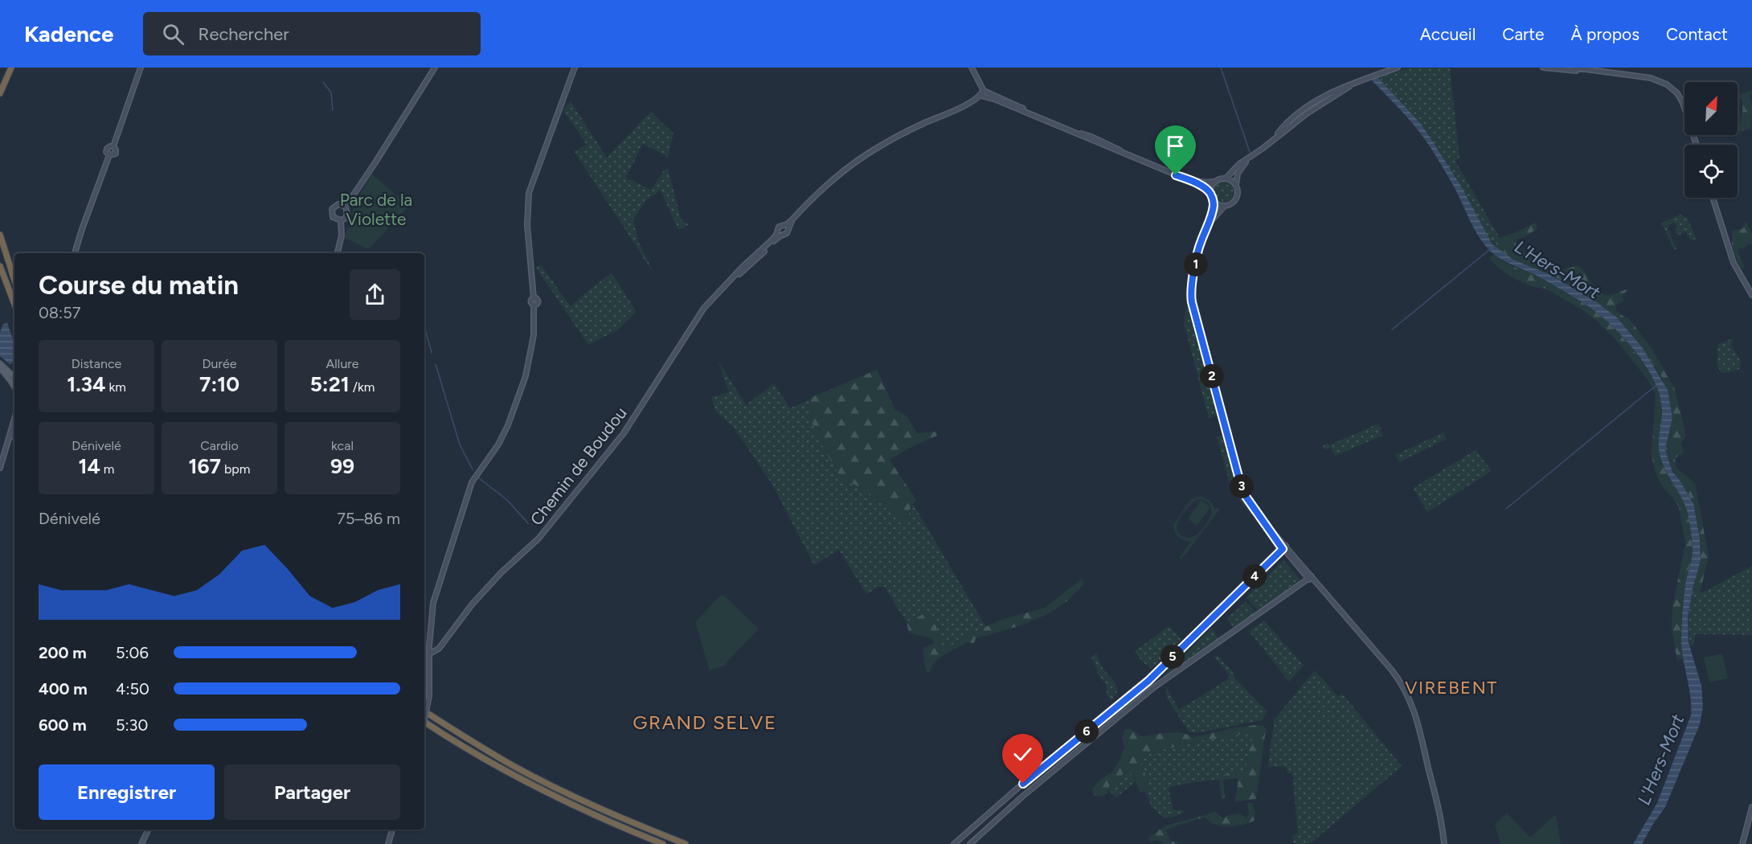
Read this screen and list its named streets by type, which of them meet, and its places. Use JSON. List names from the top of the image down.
{
  "streets": {
    "street": ["Chemin de Boudou"]
  },
  "districts": ["VIREBENT", "GRAND SELVE"],
  "water": ["L'Hers-Mort"],
  "parks": ["Parc de la Violette"],
  "north": "top right",
  "page": {
    "header": "Kadence",
    "search": "Rechercher",
    "nav": [
      "Accueil",
      "Carte",
      "À propos",
      "Contact"
    ],
    "pins": [
      "1",
      "2",
      "3",
      "4",
      "5",
      "6"
    ],
    "heading": ["Course du matin", "08:57"],
    "stats": [
      ["Distance", "1.34 km"],
      ["Durée", "7:10"],
      ["Allure", "5:21 /km"],
      ["Dénivelé", "14 m"],
      ["Cardio", "167 bpm"],
      ["kcal", "99"]
    ],
    "chart": ["Dénivelé", "75–86 m"],
    "list": [
      {
        "name": "200 m",
        "note": "5:06"
      },
      {
        "name": "400 m",
        "note": "4:50"
      },
      {
        "name": "600 m",
        "note": "5:30"
      }
    ],
    "buttons": ["Enregistrer", "Partager"]
  }
}
